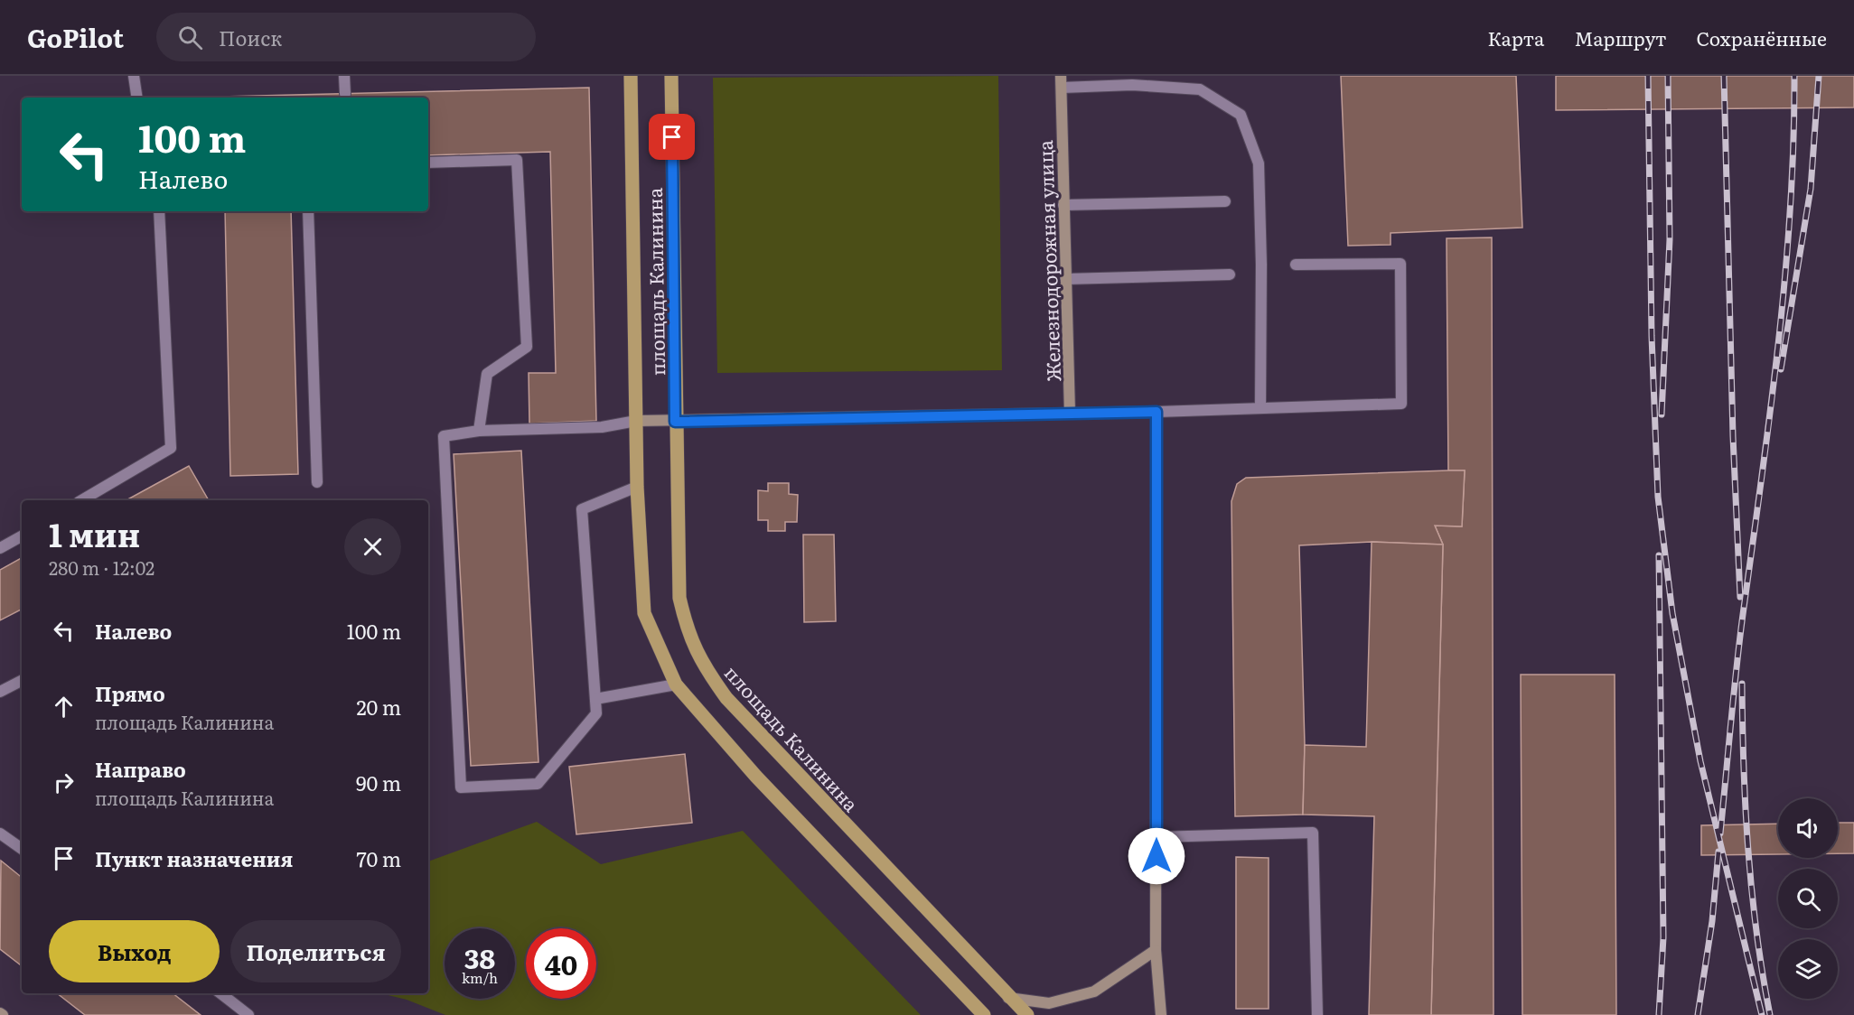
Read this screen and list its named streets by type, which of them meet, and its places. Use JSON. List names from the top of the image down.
{
  "streets": {
    "main road": ["площадь Калинина"],
    "street": ["Железнодорожная улица"]
  },
  "page": {
    "header": "GoPilot",
    "search": "Поиск",
    "nav": ["Карта", "Маршрут", "Сохранённые"],
    "turn": ["100 m", "Налево"],
    "heading": ["1 мин", "280 m · 12:02"],
    "list": [
      {
        "name": "Налево",
        "value": "100 m"
      },
      {
        "name": "Прямо",
        "note": "площадь Калинина",
        "value": "20 m"
      },
      {
        "name": "Направо",
        "note": "площадь Калинина",
        "value": "90 m"
      },
      {
        "name": "Пункт назначения",
        "value": "70 m"
      }
    ],
    "buttons": ["Выход", "Поделиться"],
    "speed": "38 km/h",
    "limit": "40"
  }
}
